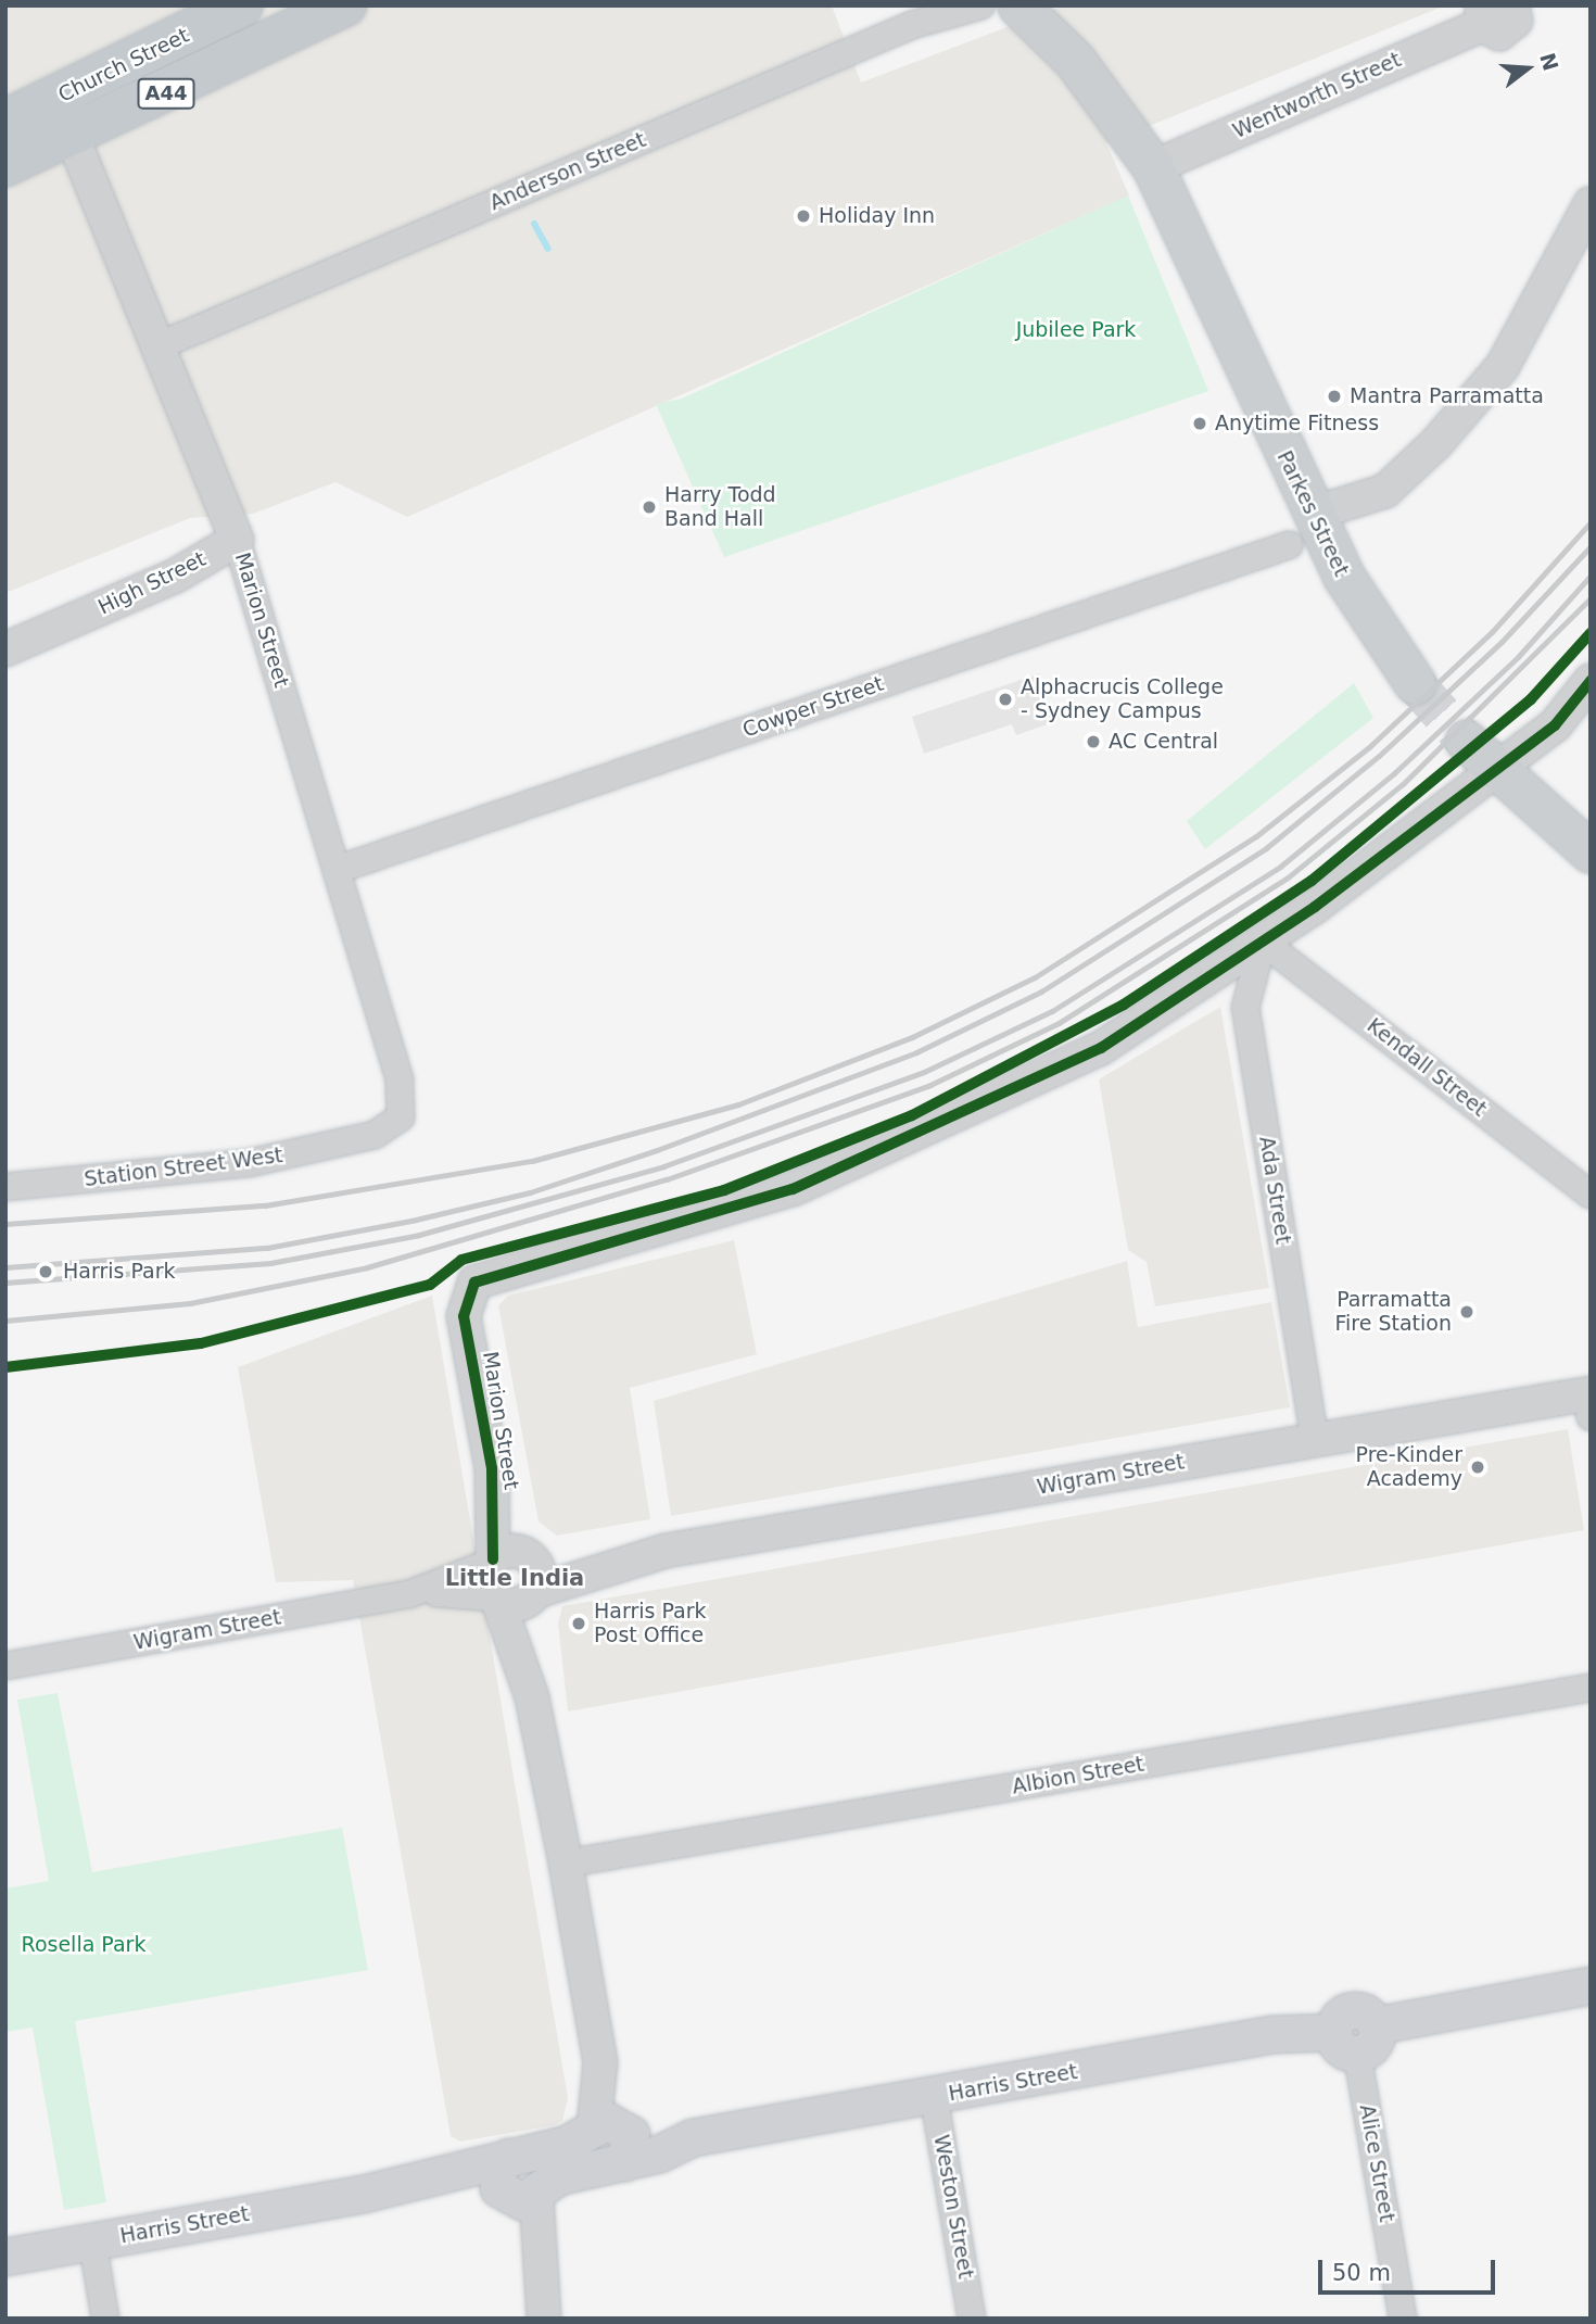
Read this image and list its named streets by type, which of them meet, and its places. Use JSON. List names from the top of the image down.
{
  "streets": {
    "highway": ["Church Street", "A44"],
    "main road": ["Parkes Street", "Harris Street"],
    "street": [
      "Wentworth Street",
      "Anderson Street",
      "High Street",
      "Marion Street",
      "Cowper Street",
      "Kendall Street",
      "Station Street West",
      "Ada Street",
      "Wigram Street",
      "Albion Street",
      "Alice Street",
      "Weston Street"
    ]
  },
  "crossings": [
    ["Church Street", "Marion Street"],
    ["Wentworth Street", "Parkes Street"],
    ["Anderson Street", "Marion Street"],
    ["High Street", "Marion Street"],
    ["Marion Street", "Cowper Street"],
    ["Marion Street", "Kendall Street"],
    ["Marion Street", "Station Street West"],
    ["Marion Street", "Ada Street"],
    ["Marion Street", "Wigram Street"],
    ["Marion Street", "Albion Street"],
    ["Marion Street", "Harris Street"],
    ["Kendall Street", "Ada Street"],
    ["Ada Street", "Wigram Street"],
    ["Harris Street", "Alice Street"],
    ["Harris Street", "Weston Street"]
  ],
  "districts": ["Little India"],
  "parks": ["Jubilee Park", "Rosella Park"],
  "places": [
    "Holiday Inn",
    "Mantra Parramatta",
    "Anytime Fitness",
    "Harry Todd Band Hall",
    "Alphacrucis College - Sydney Campus",
    "AC Central",
    "Harris Park",
    "Parramatta Fire Station",
    "Pre-Kinder Academy",
    "Harris Park Post Office"
  ],
  "scale_bar": "50 m",
  "north": "right"
}
